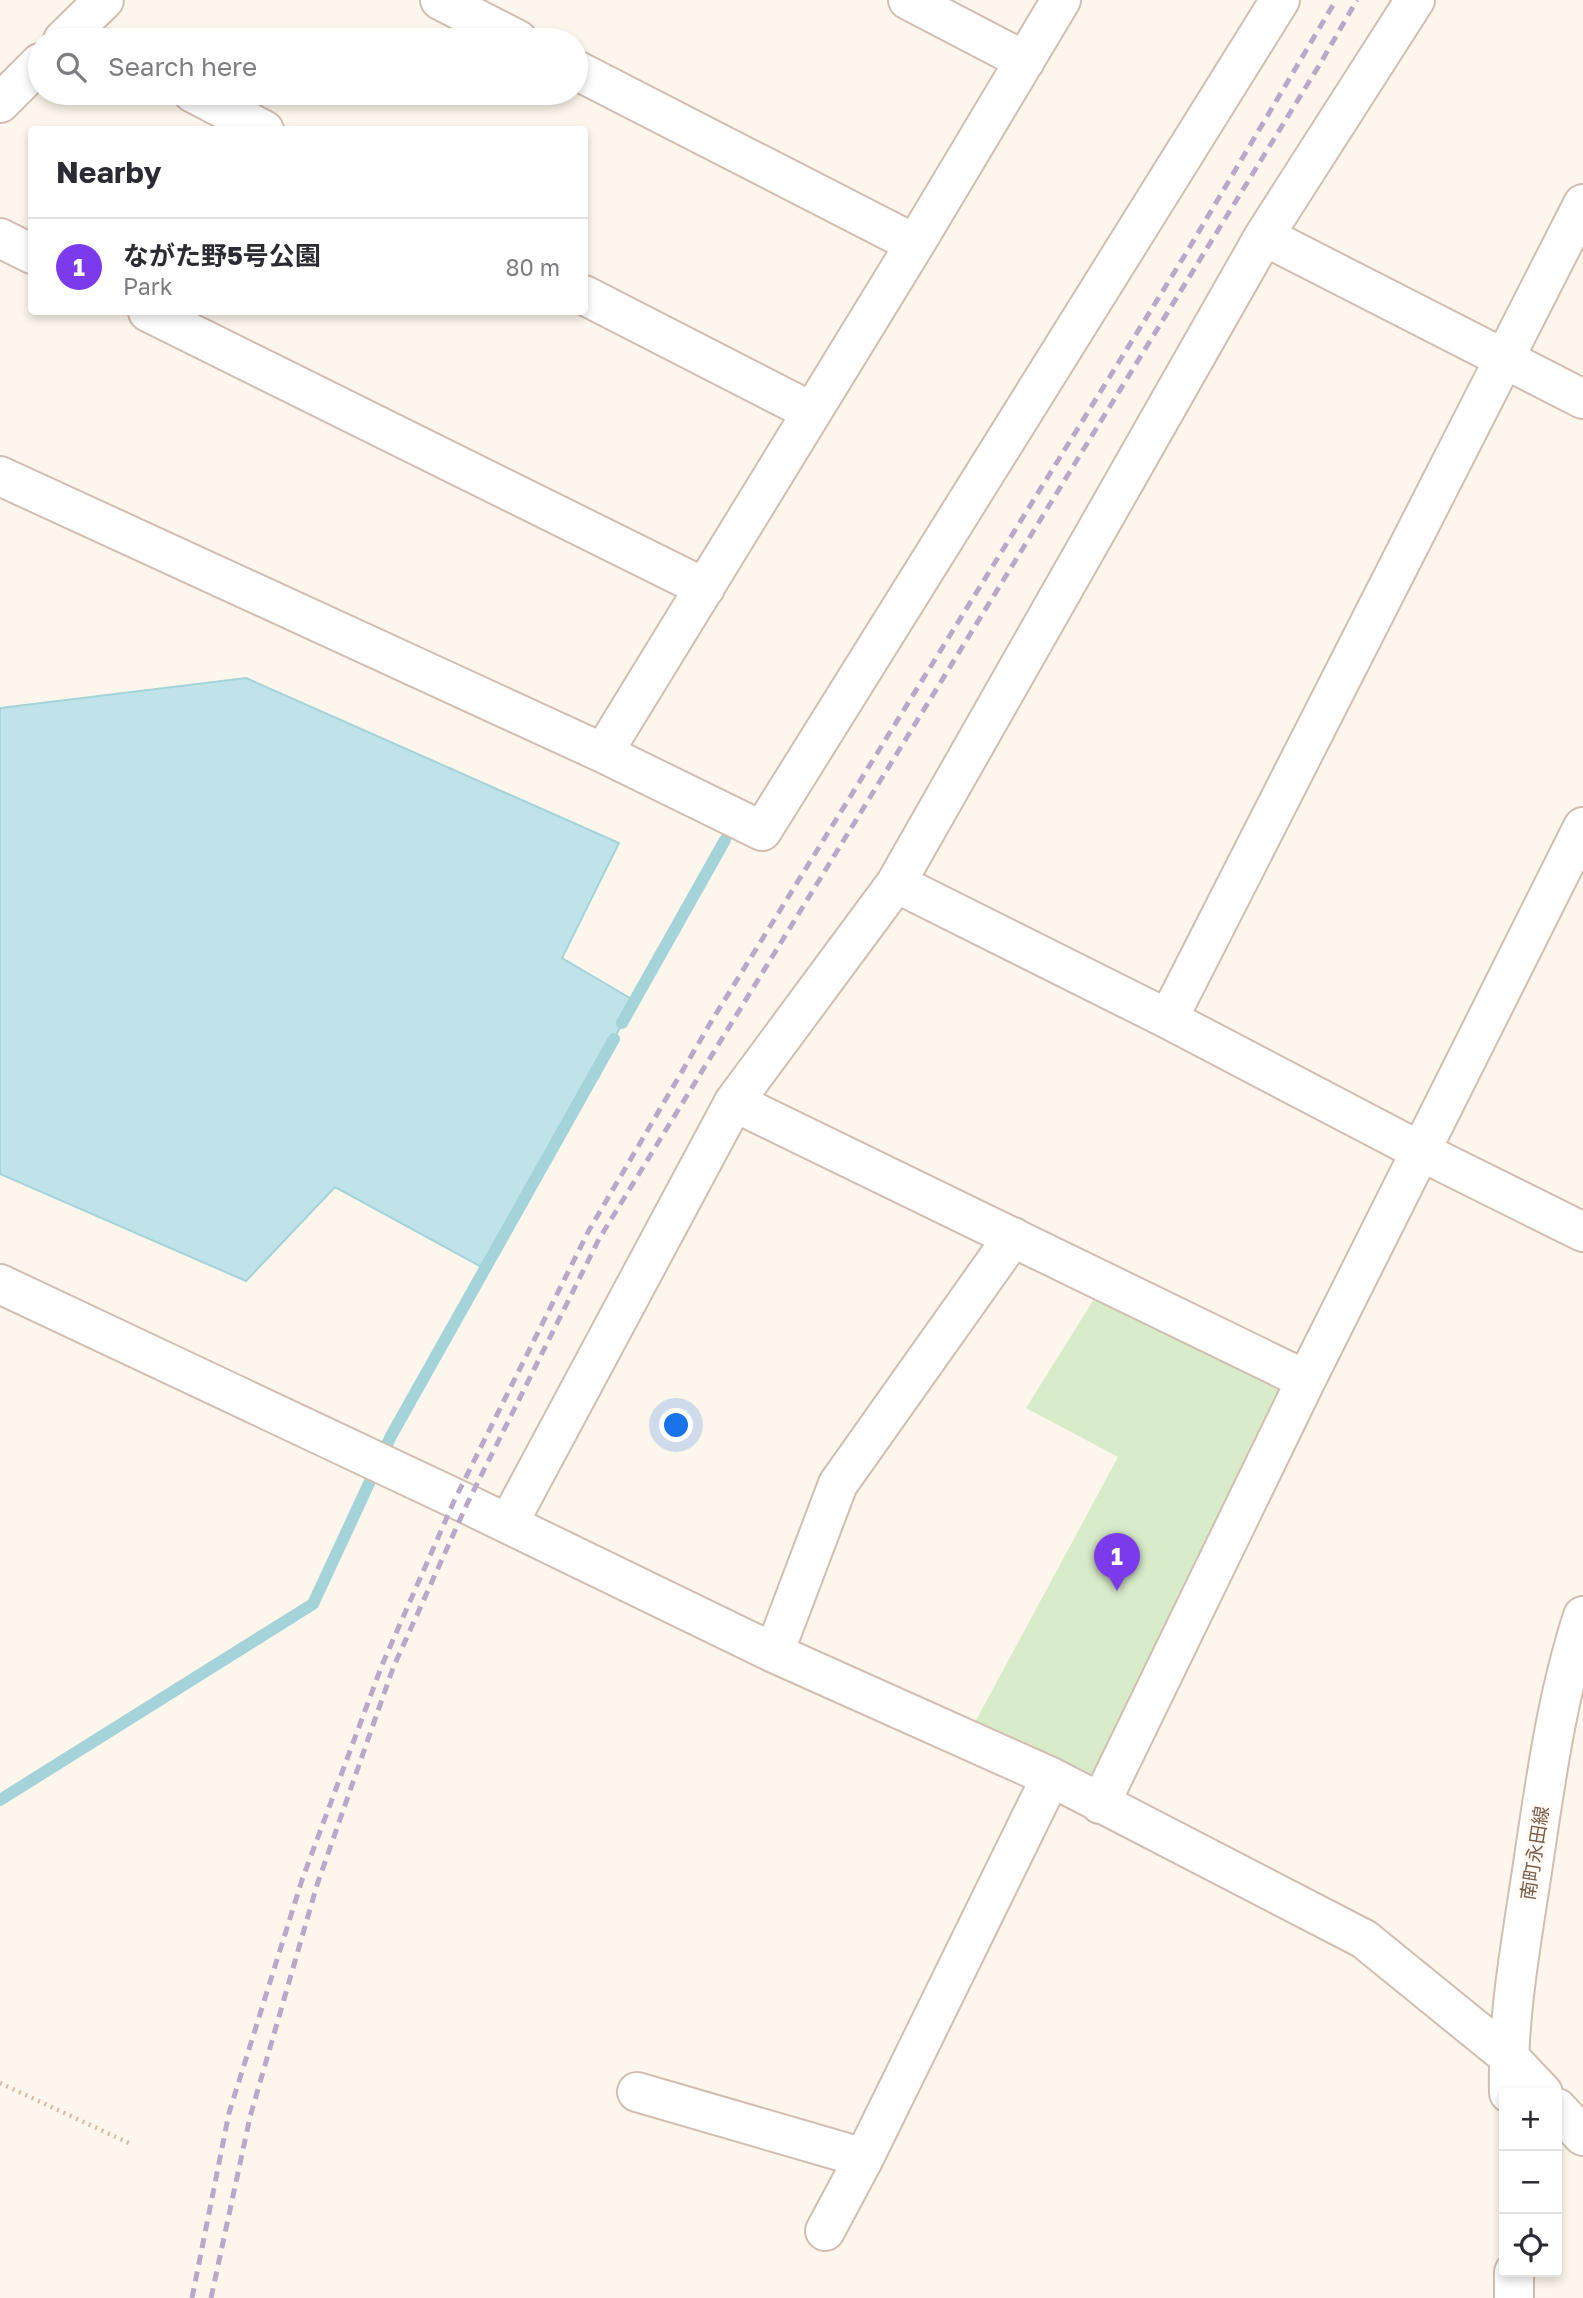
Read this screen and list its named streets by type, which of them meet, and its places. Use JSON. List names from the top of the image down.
{
  "streets": {
    "street": ["南町永田線"]
  },
  "page": {
    "search": "Search here",
    "heading": "Nearby",
    "list": [
      {
        "mark": "1",
        "name": "ながた野5号公園",
        "note": "Park",
        "value": "80 m"
      }
    ],
    "pins": "1",
    "map_buttons": ["+", "−"]
  }
}
